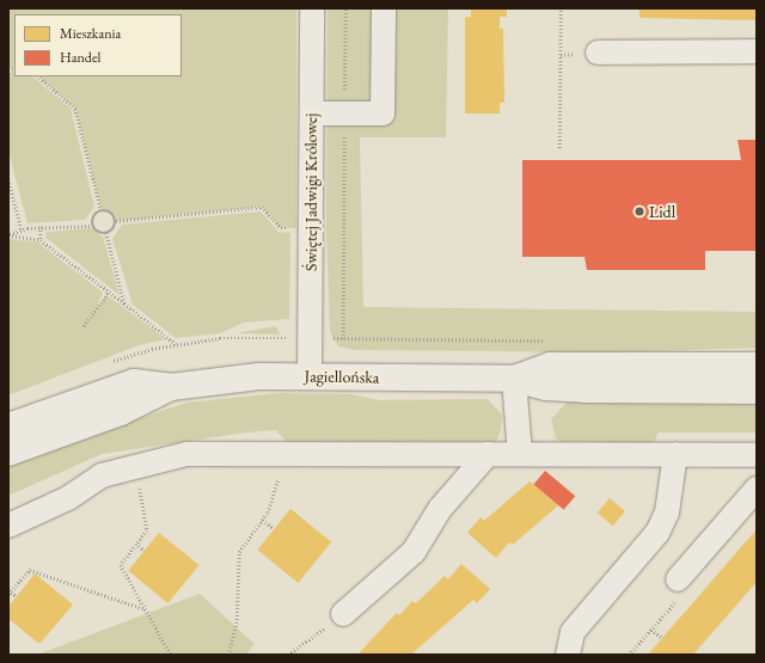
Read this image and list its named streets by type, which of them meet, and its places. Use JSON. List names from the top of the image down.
{
  "streets": {
    "street": ["Świętej Jadwigi Królowej", "Jagiellońska"]
  },
  "crossings": [
    ["Świętej Jadwigi Królowej", "Jagiellońska"]
  ],
  "places": ["Lidl"],
  "legend": ["Mieszkania", "Handel"]
}
